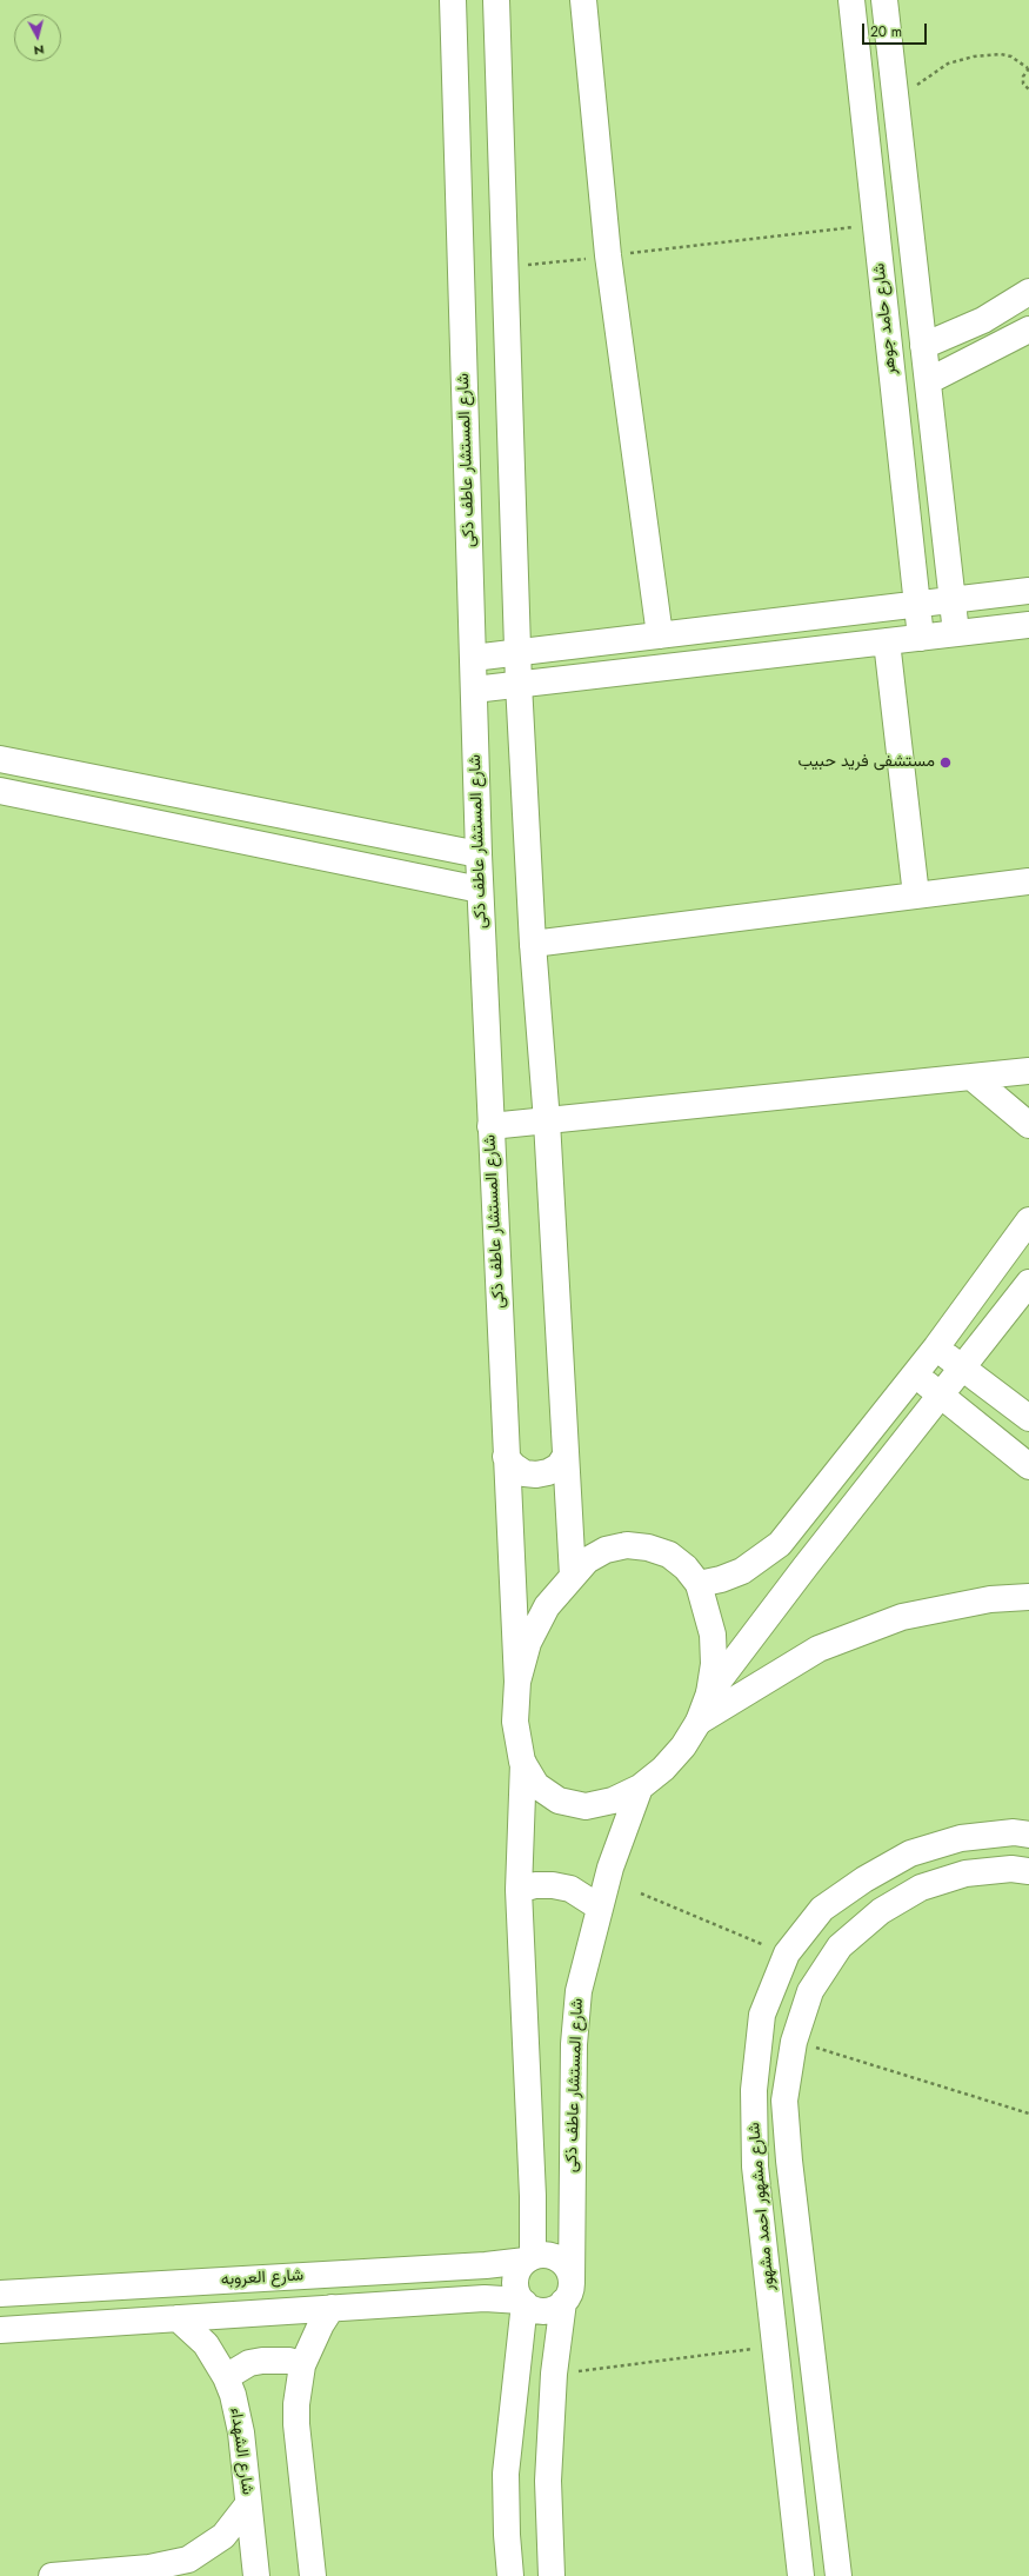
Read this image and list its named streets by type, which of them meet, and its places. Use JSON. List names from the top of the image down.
{
  "streets": {
    "street": [
      "شارع حامد جوهر",
      "شارع المستشار عاطف ذكى",
      "شارع مشهور احمد مشهور",
      "شارع العروبه",
      "شارع الشهداء"
    ]
  },
  "crossings": [
    ["شارع المستشار عاطف ذكى", "شارع العروبه"],
    ["شارع العروبه", "شارع الشهداء"]
  ],
  "places": ["مستشفى فريد حبيب"],
  "scale_bar": "20 m",
  "north": "bottom"
}
